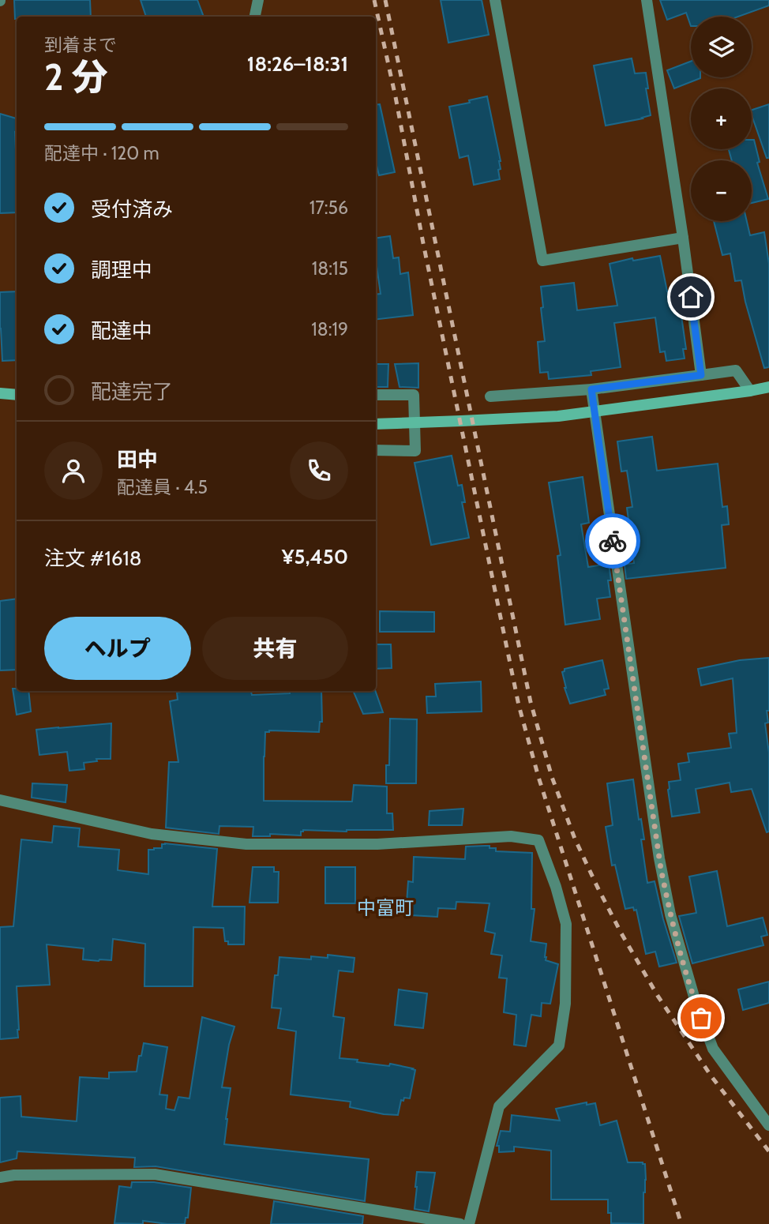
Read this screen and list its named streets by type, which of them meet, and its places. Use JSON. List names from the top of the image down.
{
  "districts": ["中富町"],
  "page": {
    "map_buttons": ["+", "−"],
    "heading": ["2 分", "到着まで", "18:26–18:31"],
    "panel": [
      "田中",
      "配達員 · 4.5",
      "注文 #1618",
      "¥5,450"
    ],
    "bar": "配達中 · 120 m",
    "list": [
      ["受付済み", "17:56"],
      ["調理中", "18:15"],
      ["配達中", "18:19"],
      "配達完了"
    ],
    "buttons": ["ヘルプ", "共有"]
  }
}
